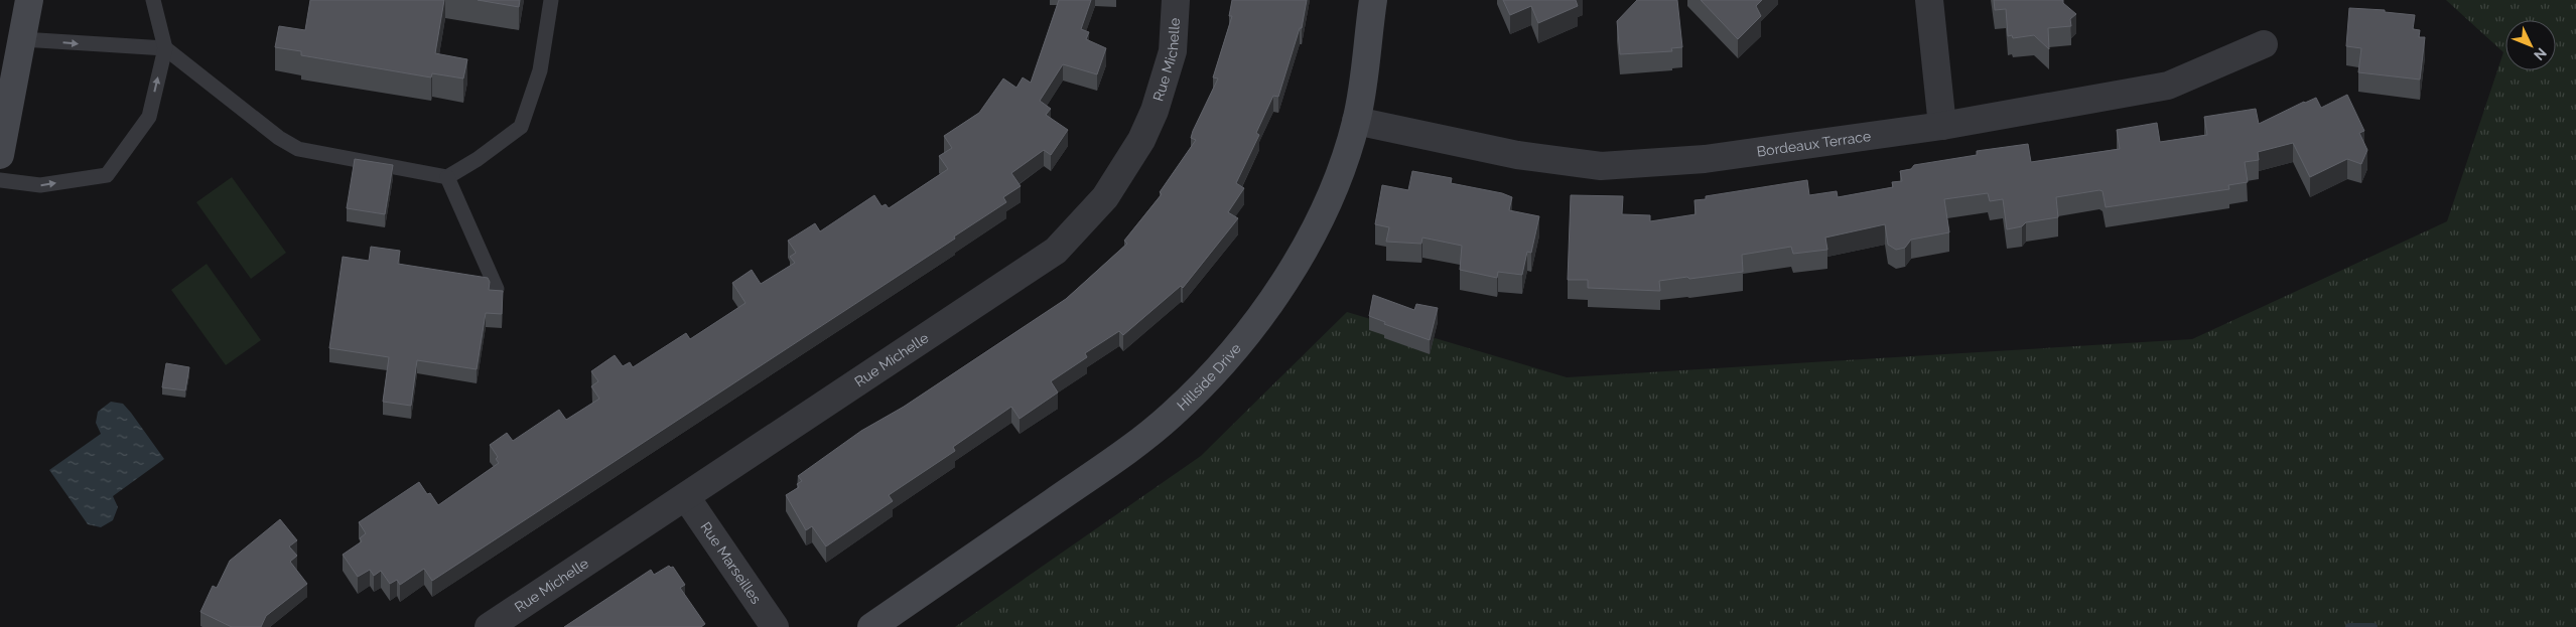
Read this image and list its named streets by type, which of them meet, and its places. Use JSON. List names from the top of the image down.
{
  "streets": {
    "street": [
      "Rue Michelle",
      "Bordeaux Terrace",
      "Hillside Drive",
      "Rue Marseilles"
    ]
  },
  "crossings": [
    ["Rue Michelle", "Rue Marseilles"],
    ["Bordeaux Terrace", "Hillside Drive"]
  ],
  "north": "bottom right"
}
